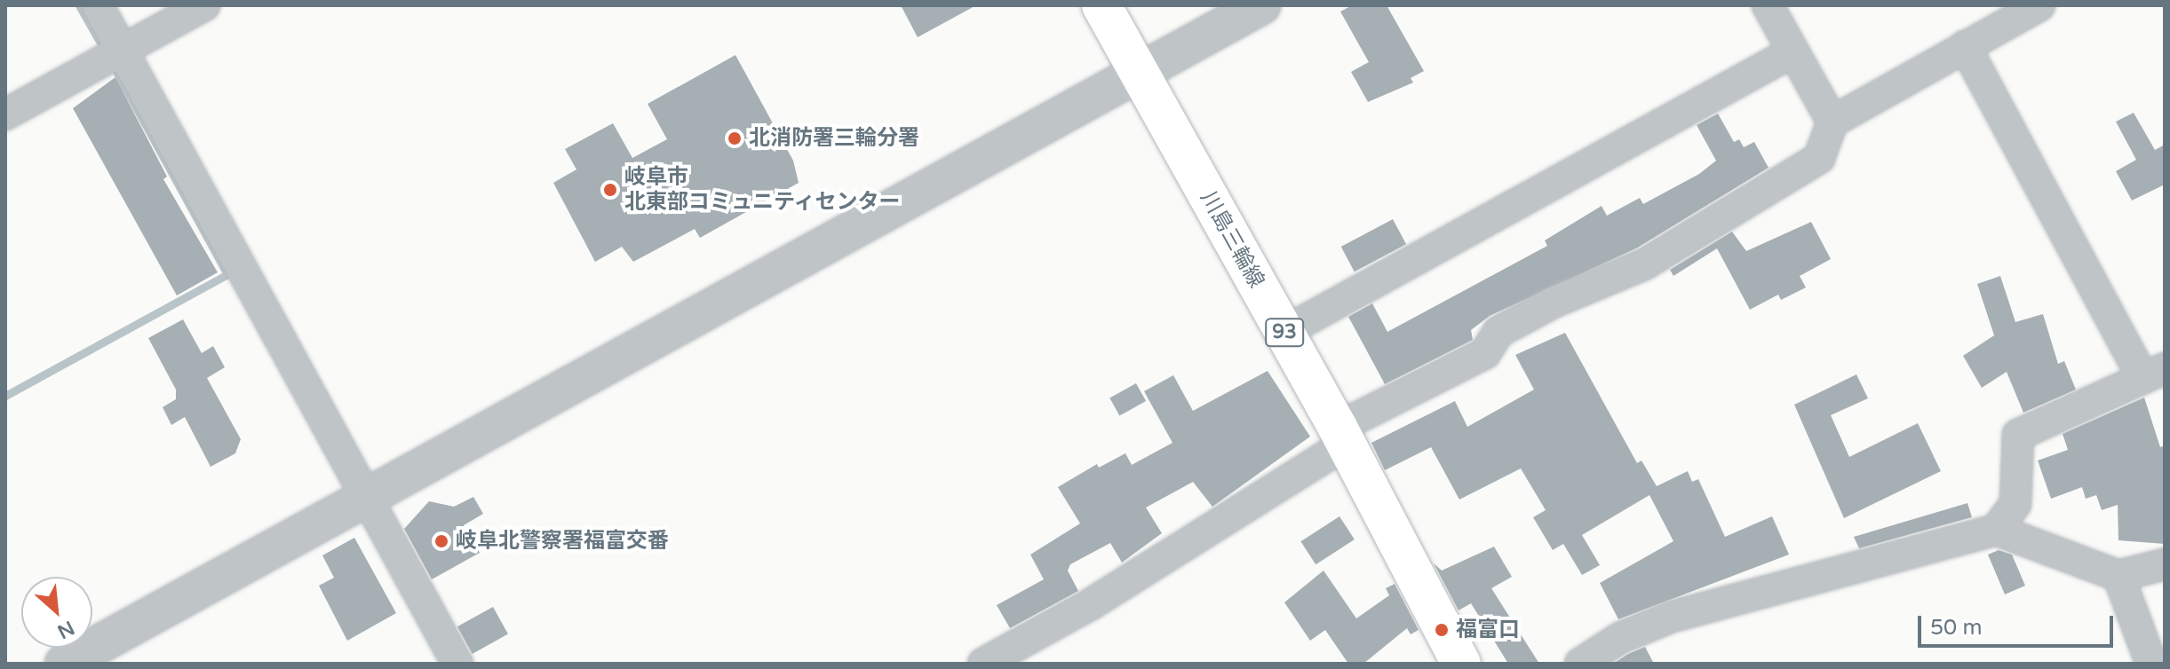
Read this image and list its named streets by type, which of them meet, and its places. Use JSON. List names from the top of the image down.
{
  "streets": {
    "main road": ["川島三輪線", "93"]
  },
  "places": [
    "北消防署三輪分署",
    "岐阜市 北東部コミュニティセンター",
    "岐阜北警察署福富交番",
    "福富口"
  ],
  "scale_bar": "50 m",
  "north": "bottom right"
}
